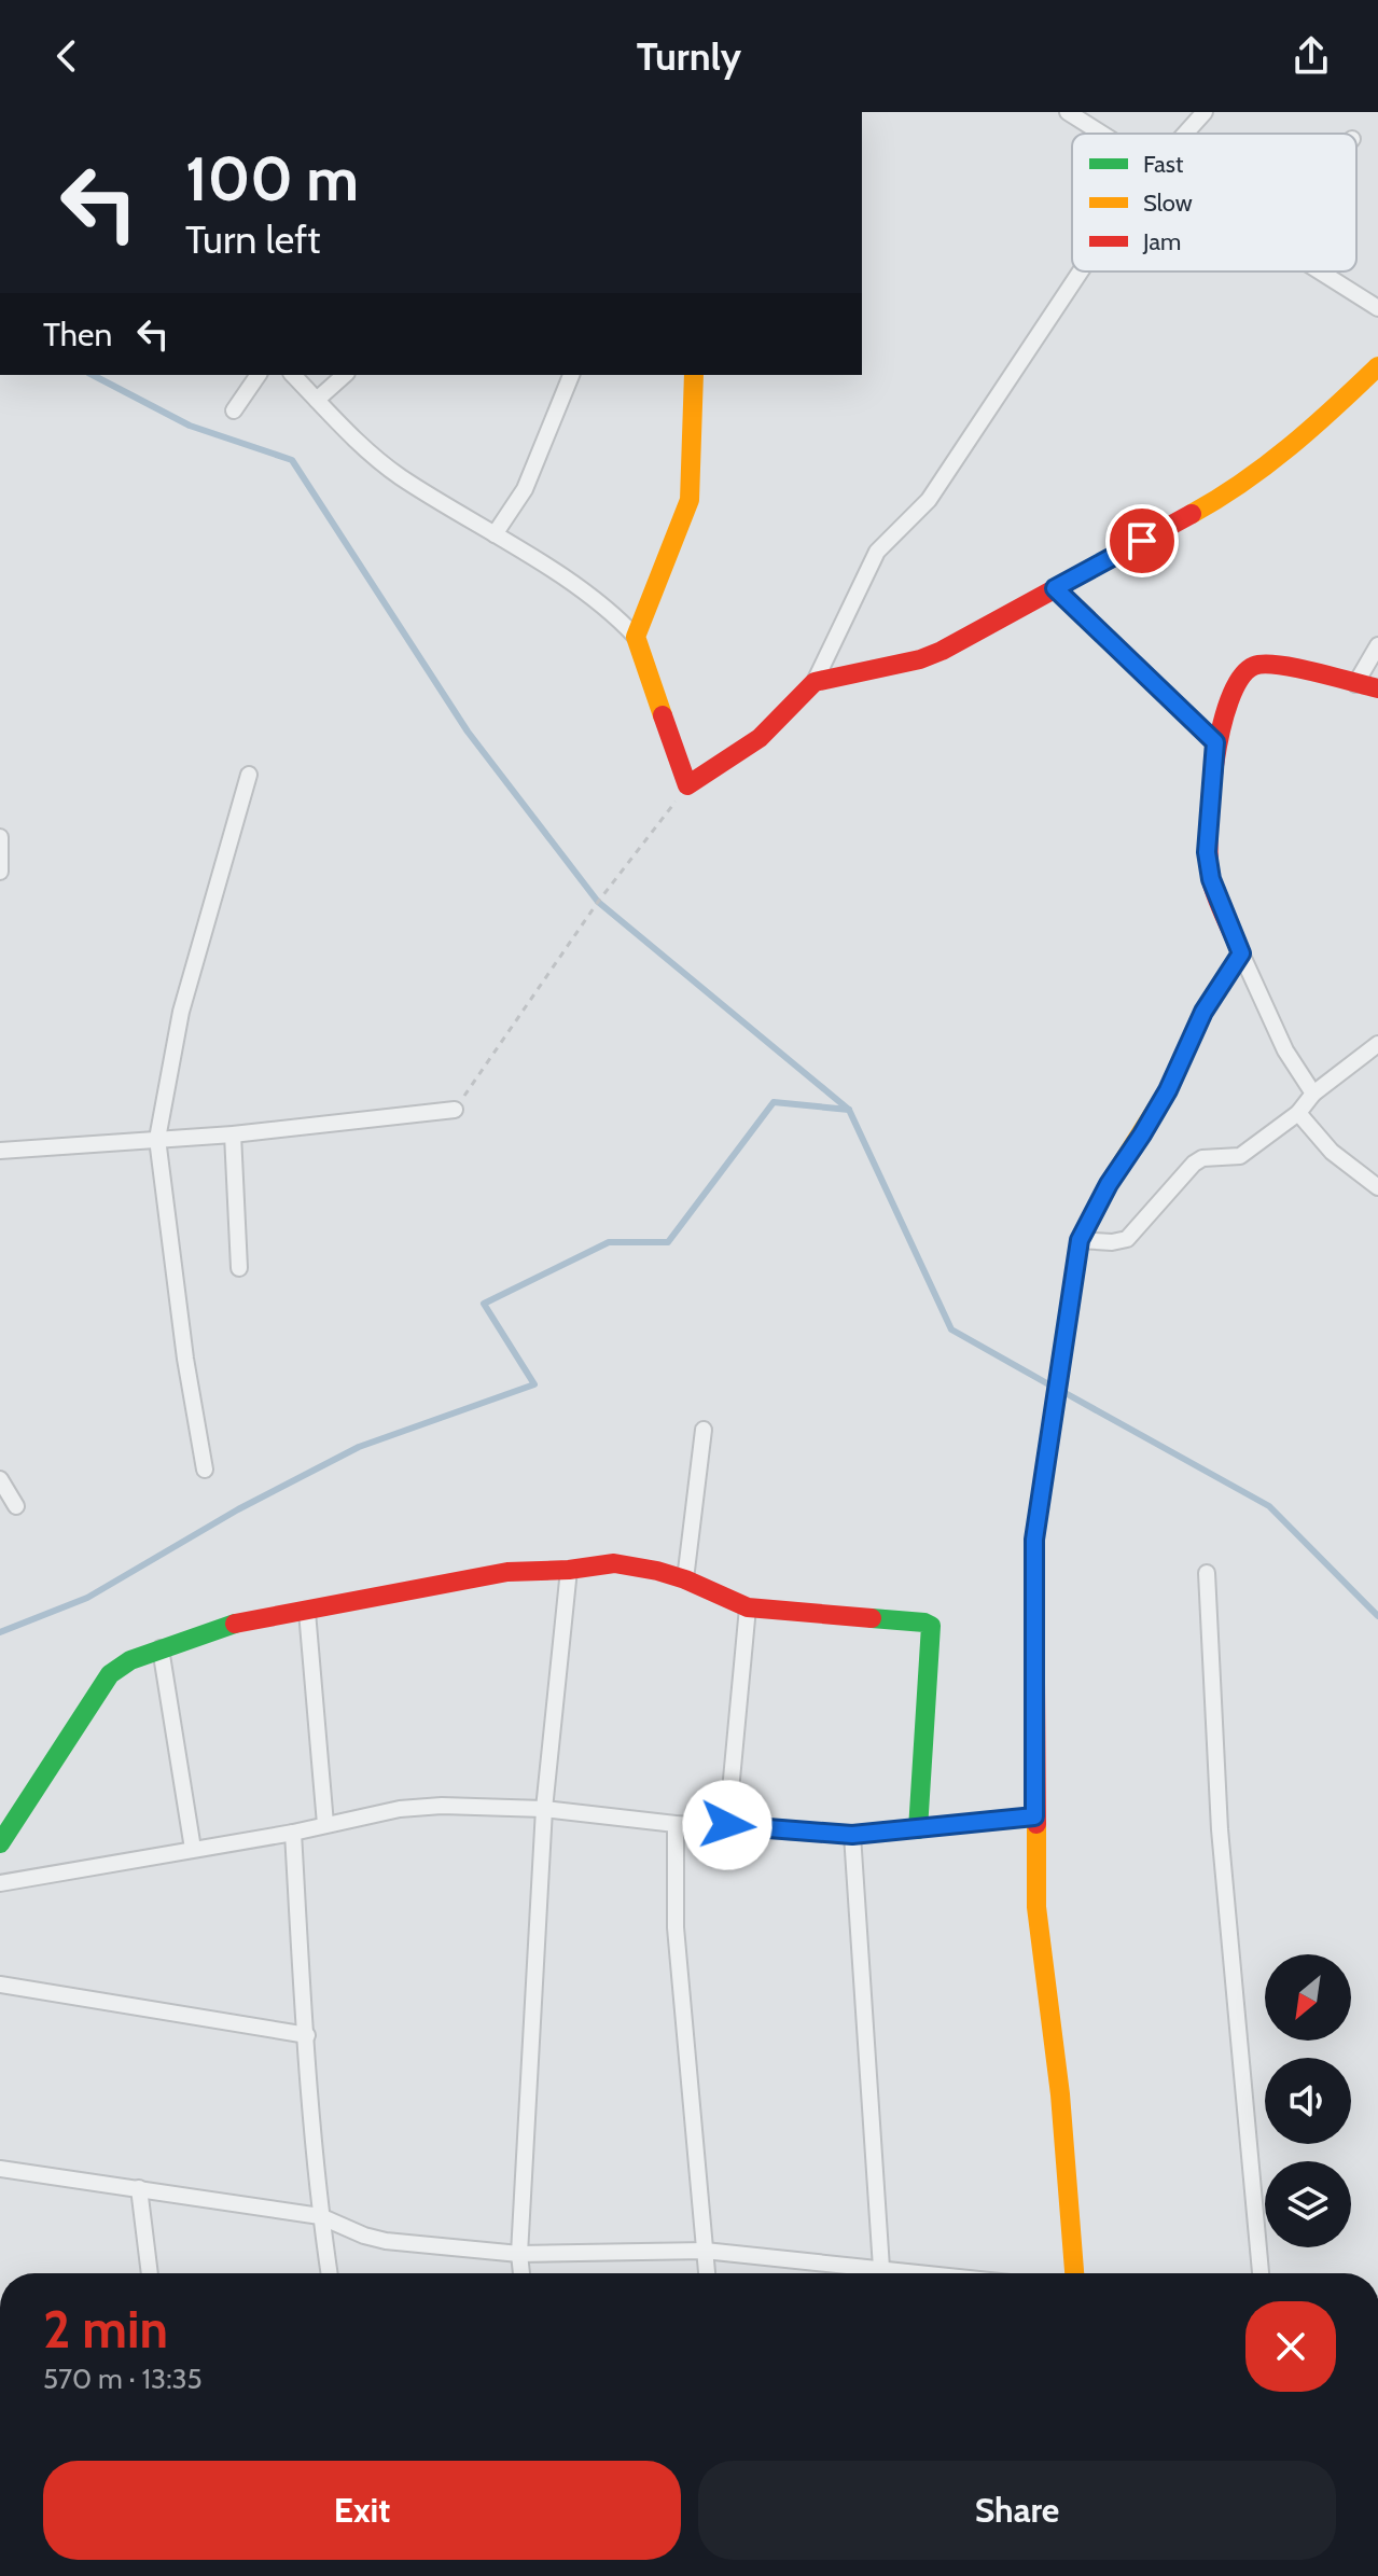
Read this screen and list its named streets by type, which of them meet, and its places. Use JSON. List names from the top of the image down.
{
  "legend": ["Fast", "Slow", "Jam"],
  "north": "bottom left",
  "page": {
    "header": "Turnly",
    "turn": ["100 m", "Turn left"],
    "then": "Then",
    "heading": ["2 min", "570 m · 13:35"],
    "buttons": ["Exit", "Share"]
  }
}
